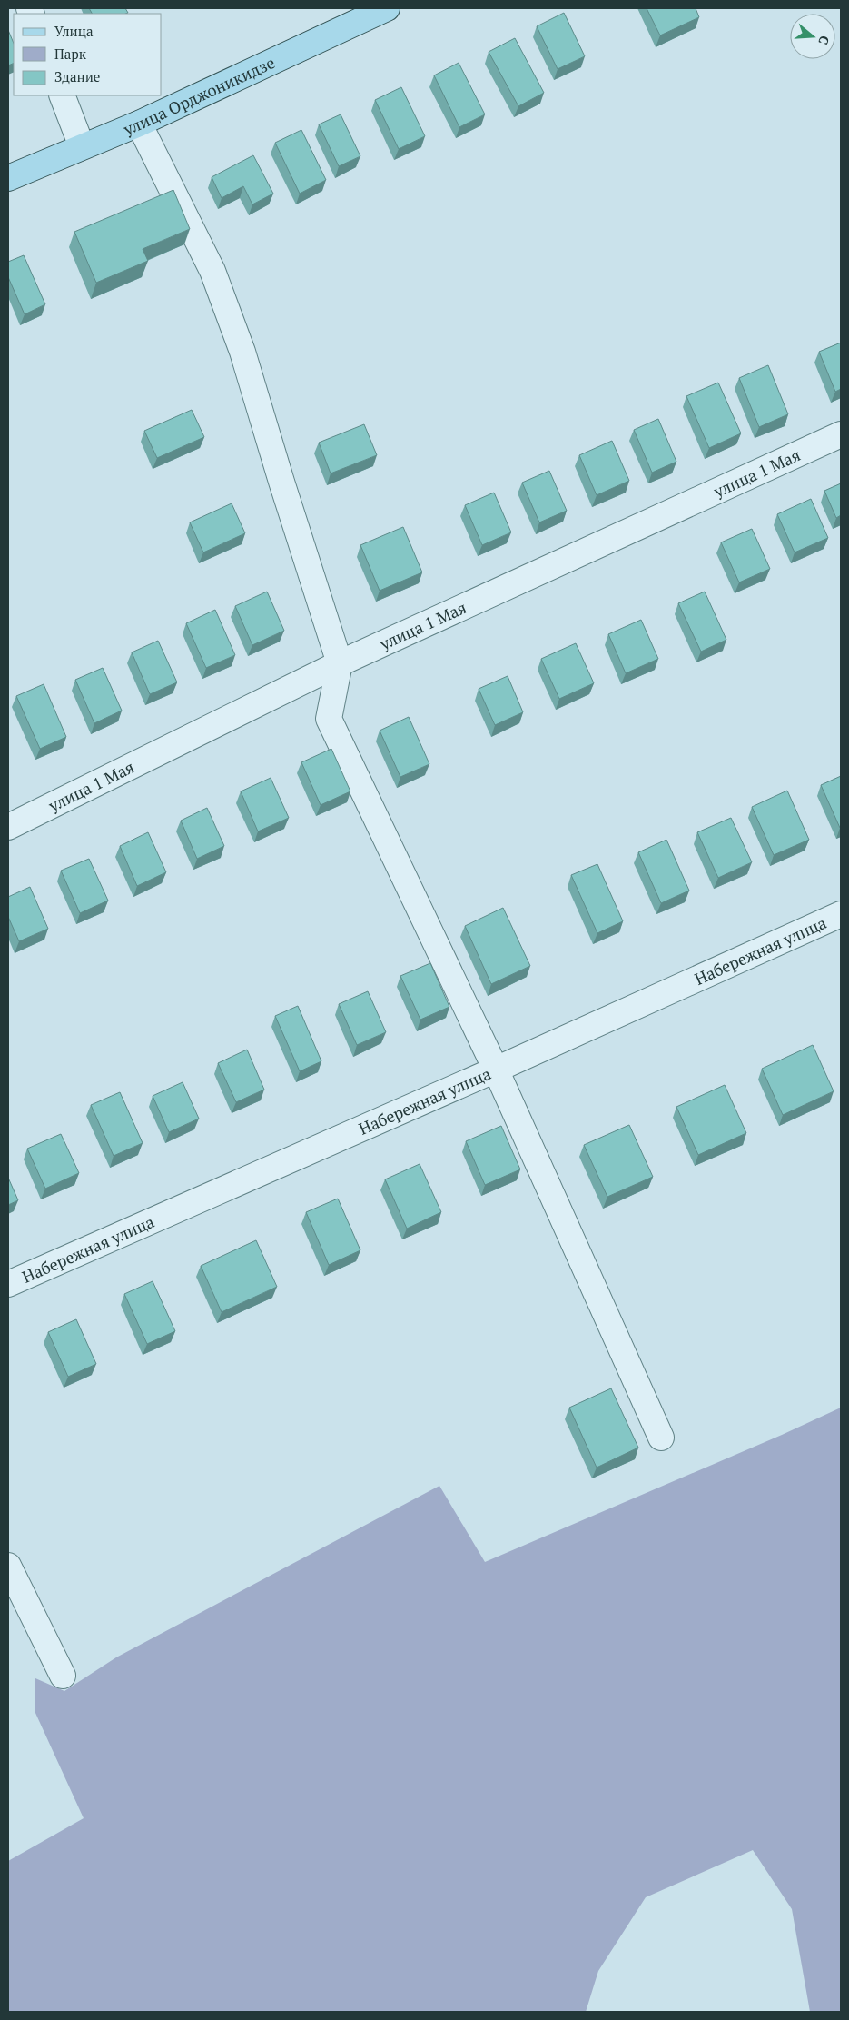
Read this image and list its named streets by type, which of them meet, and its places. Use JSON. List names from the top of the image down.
{
  "streets": {
    "main road": ["улица Орджоникидзе"],
    "street": ["улица 1 Мая", "Набережная улица"]
  },
  "legend": ["Улица", "Парк", "Здание"],
  "north": "right"
}
